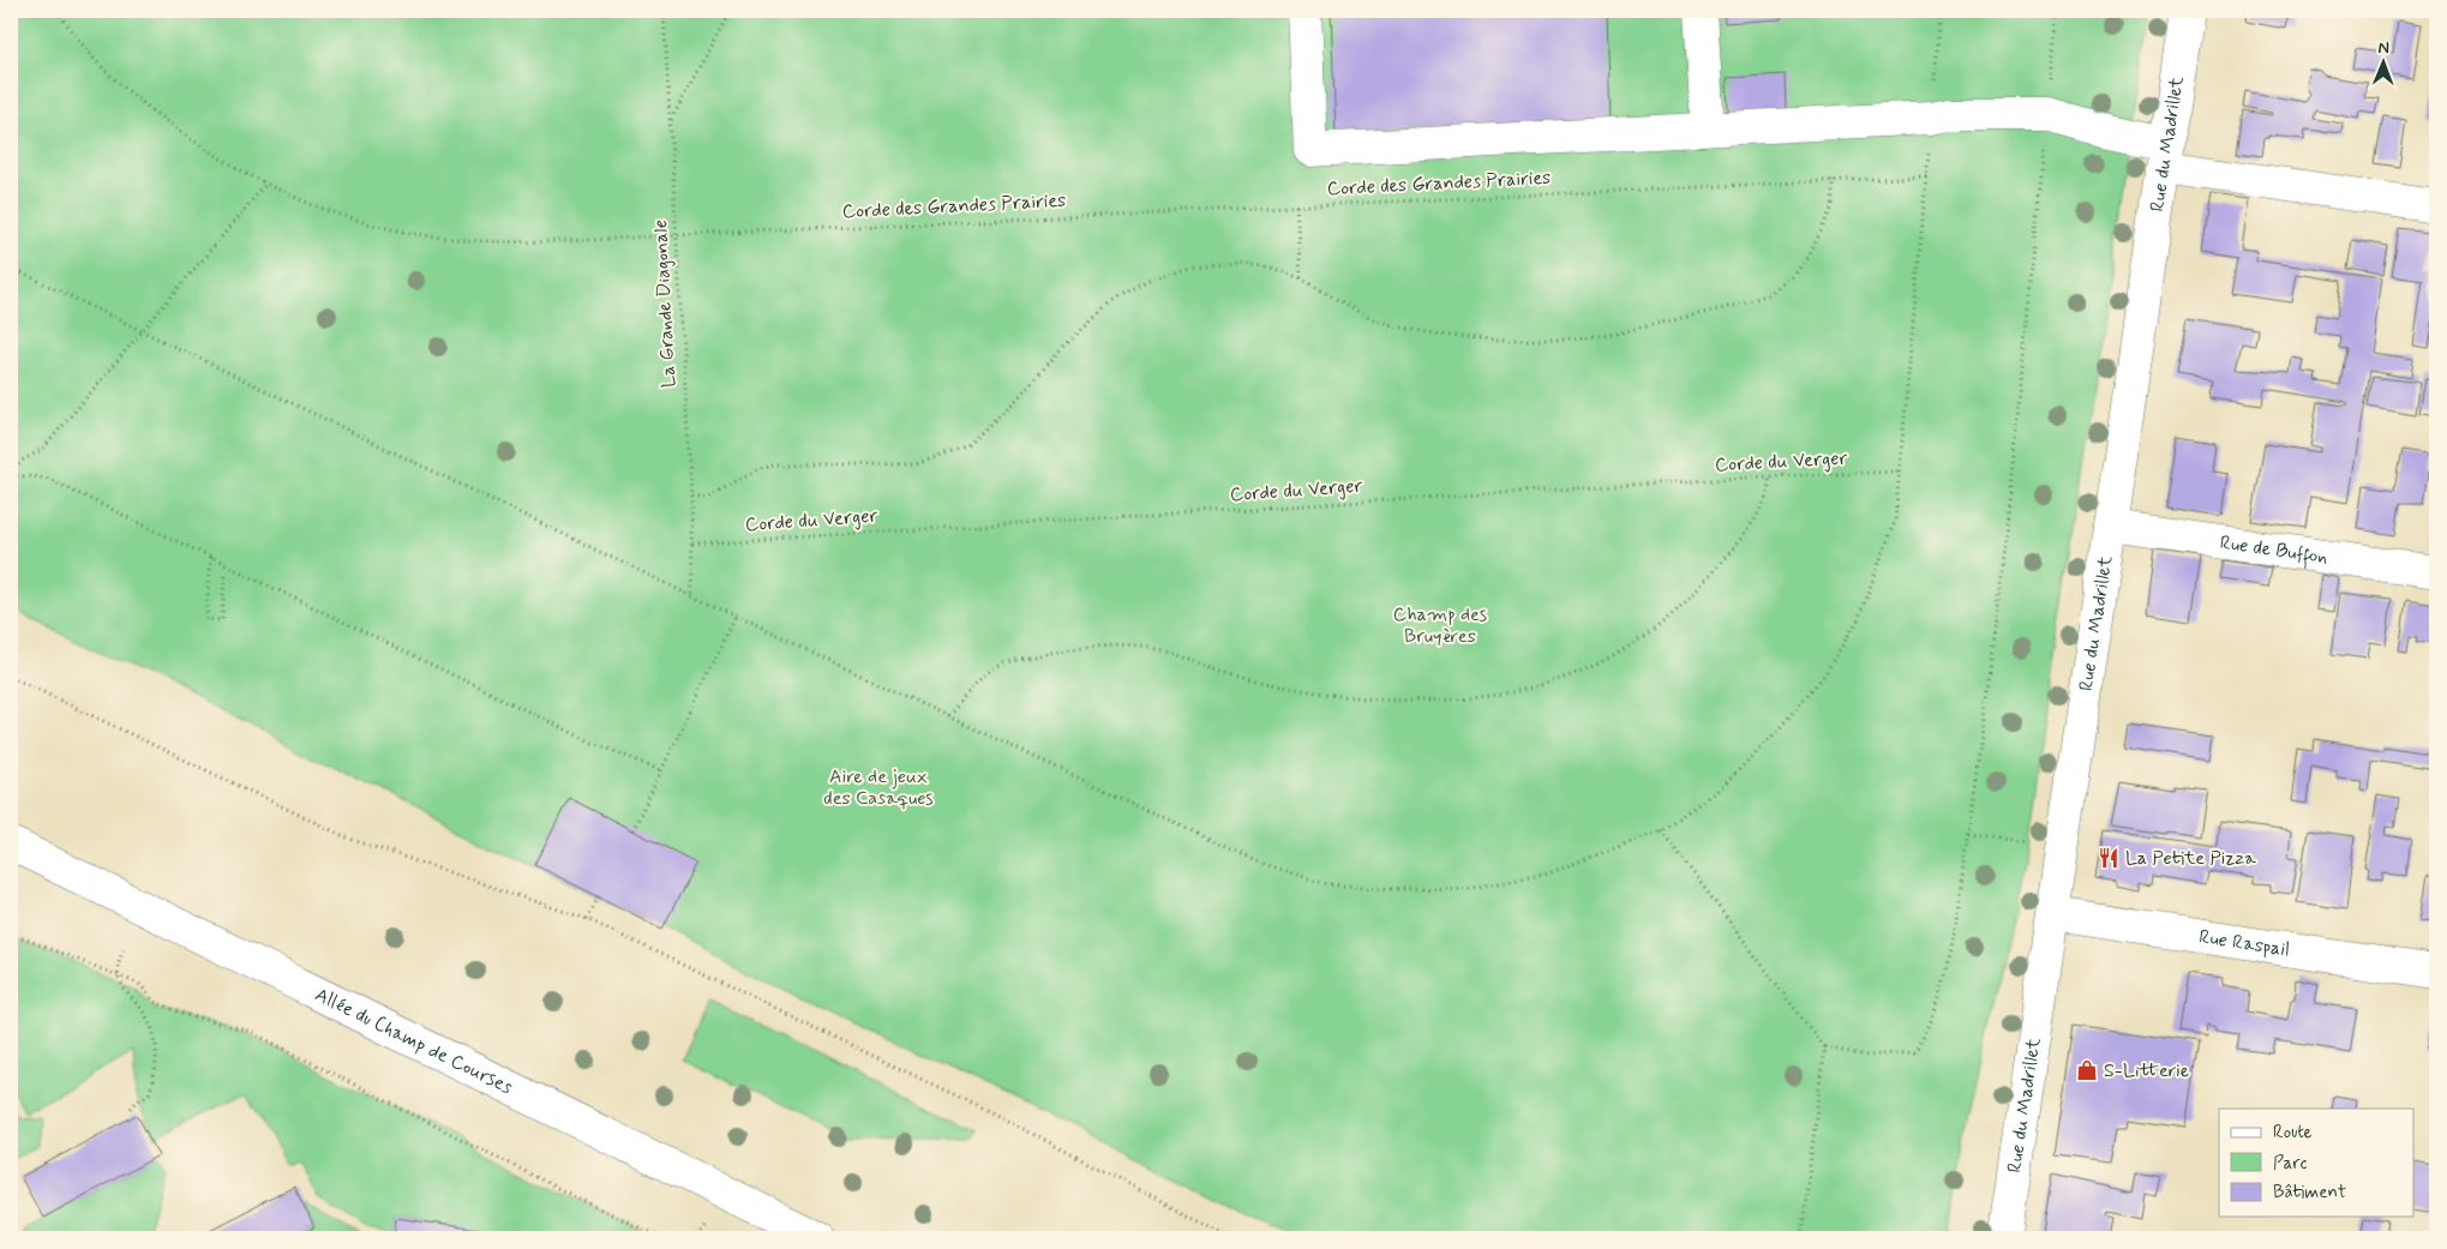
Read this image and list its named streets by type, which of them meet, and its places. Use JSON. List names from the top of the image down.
{
  "streets": {
    "street": [
      "Rue du Madrillet",
      "Rue de Buffon",
      "Rue Raspail",
      "Allée du Champ de Courses"
    ],
    "path": ["Corde des Grandes Prairies", "La Grande Diagonale", "Corde du Verger"]
  },
  "crossings": [
    ["Rue du Madrillet", "Rue de Buffon"],
    ["Rue du Madrillet", "Rue Raspail"],
    ["Corde des Grandes Prairies", "La Grande Diagonale"],
    ["La Grande Diagonale", "Corde du Verger"]
  ],
  "parks": ["Champ des Bruyères", "Aire de jeux des Casaques"],
  "places": {
    "restaurant": ["La Petite Pizza"],
    "shop": ["S-Litterie"]
  },
  "legend": ["Route", "Parc", "Bâtiment"],
  "north": "top"
}
